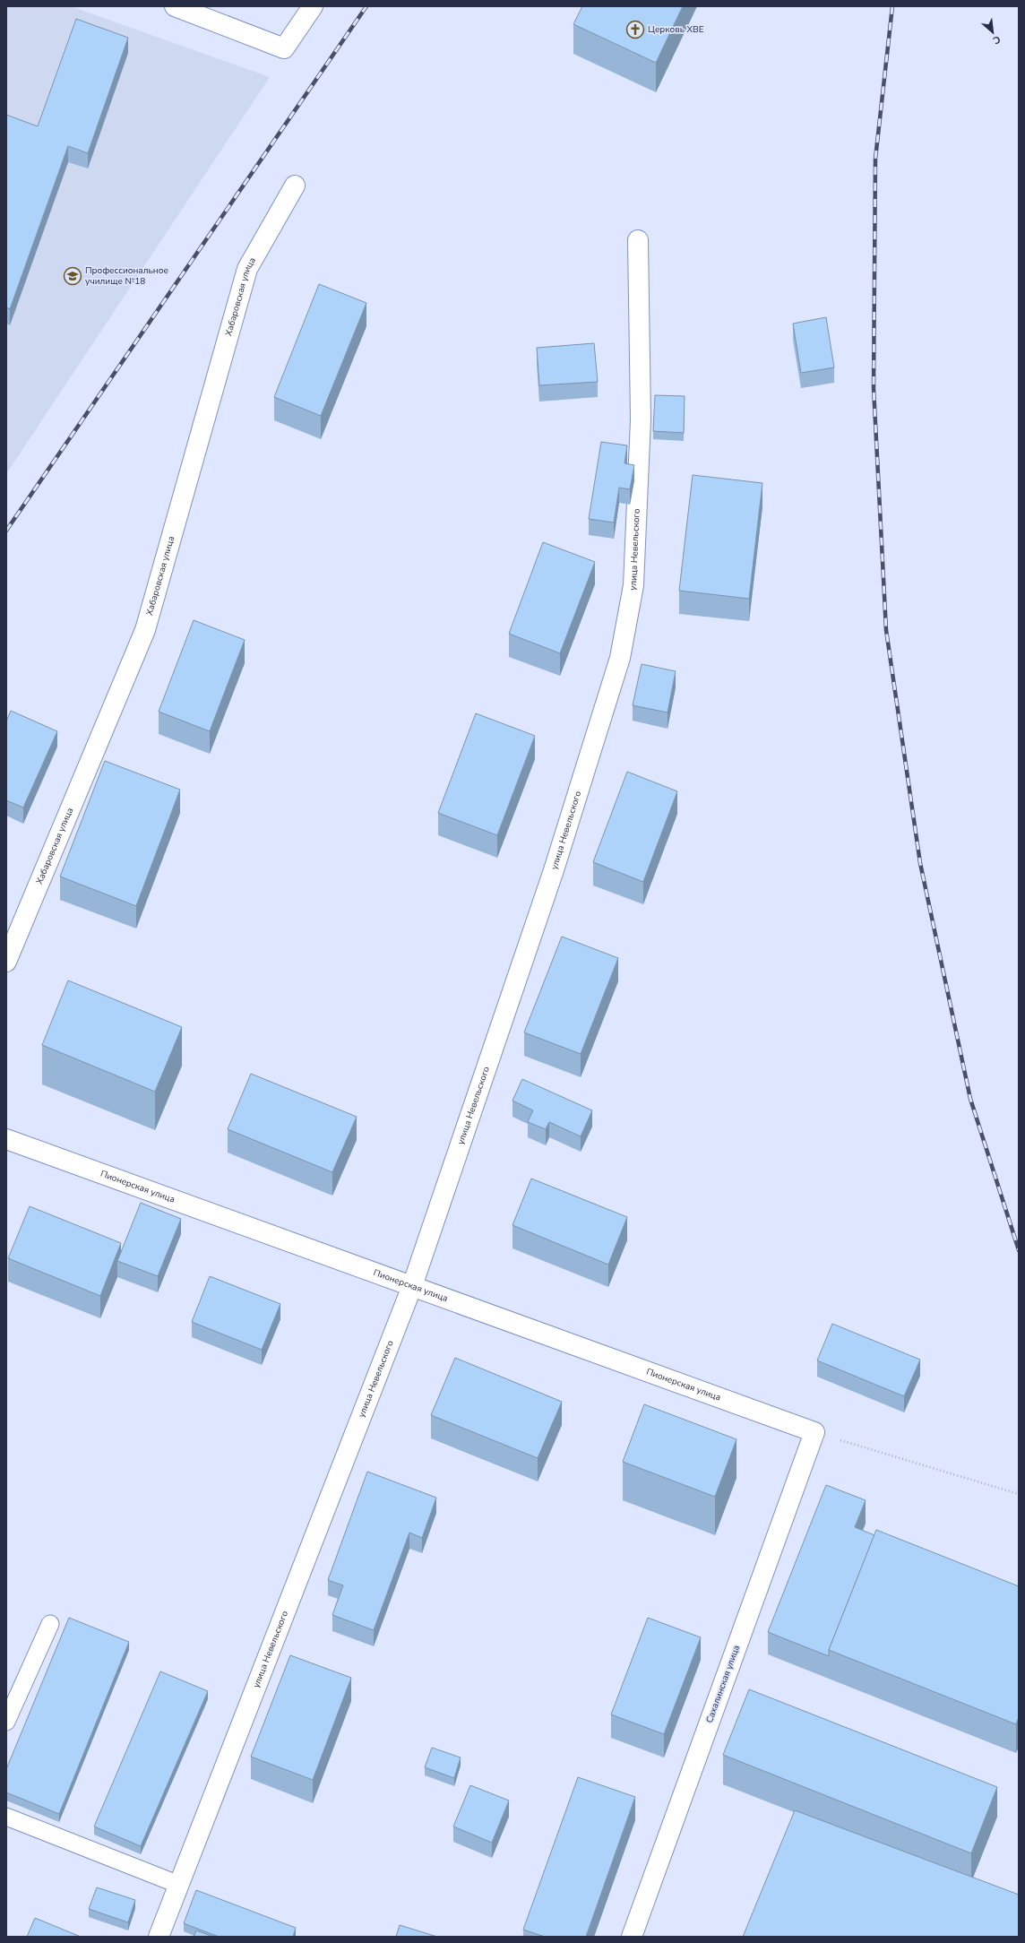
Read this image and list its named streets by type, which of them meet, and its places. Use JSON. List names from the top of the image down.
{
  "streets": {
    "street": [
      "Хабаровская улица",
      "улица Невельского",
      "Пионерская улица",
      "Сахалинская улица"
    ]
  },
  "crossings": [
    ["улица Невельского", "Пионерская улица"],
    ["Пионерская улица", "Сахалинская улица"]
  ],
  "places": {
    "church": ["Церковь ХВЕ"],
    "school or university": ["Профессиональное училище №18"]
  },
  "north": "bottom right"
}
